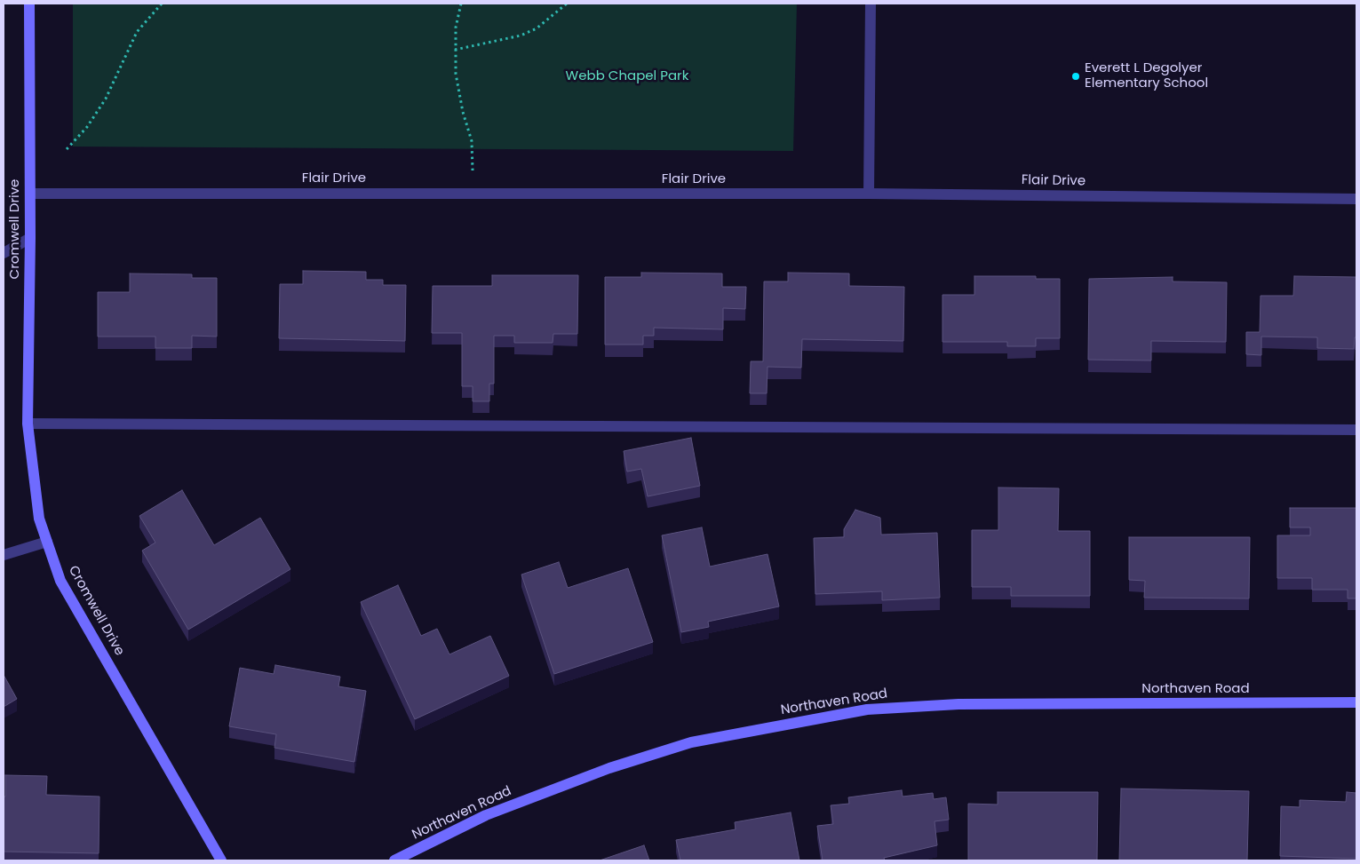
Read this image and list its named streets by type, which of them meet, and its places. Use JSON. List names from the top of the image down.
{
  "streets": {
    "street": ["Flair Drive", "Cromwell Drive", "Northaven Road"]
  },
  "crossings": [
    ["Flair Drive", "Cromwell Drive"]
  ],
  "parks": ["Webb Chapel Park"],
  "places": ["Everett L Degolyer Elementary School"]
}
